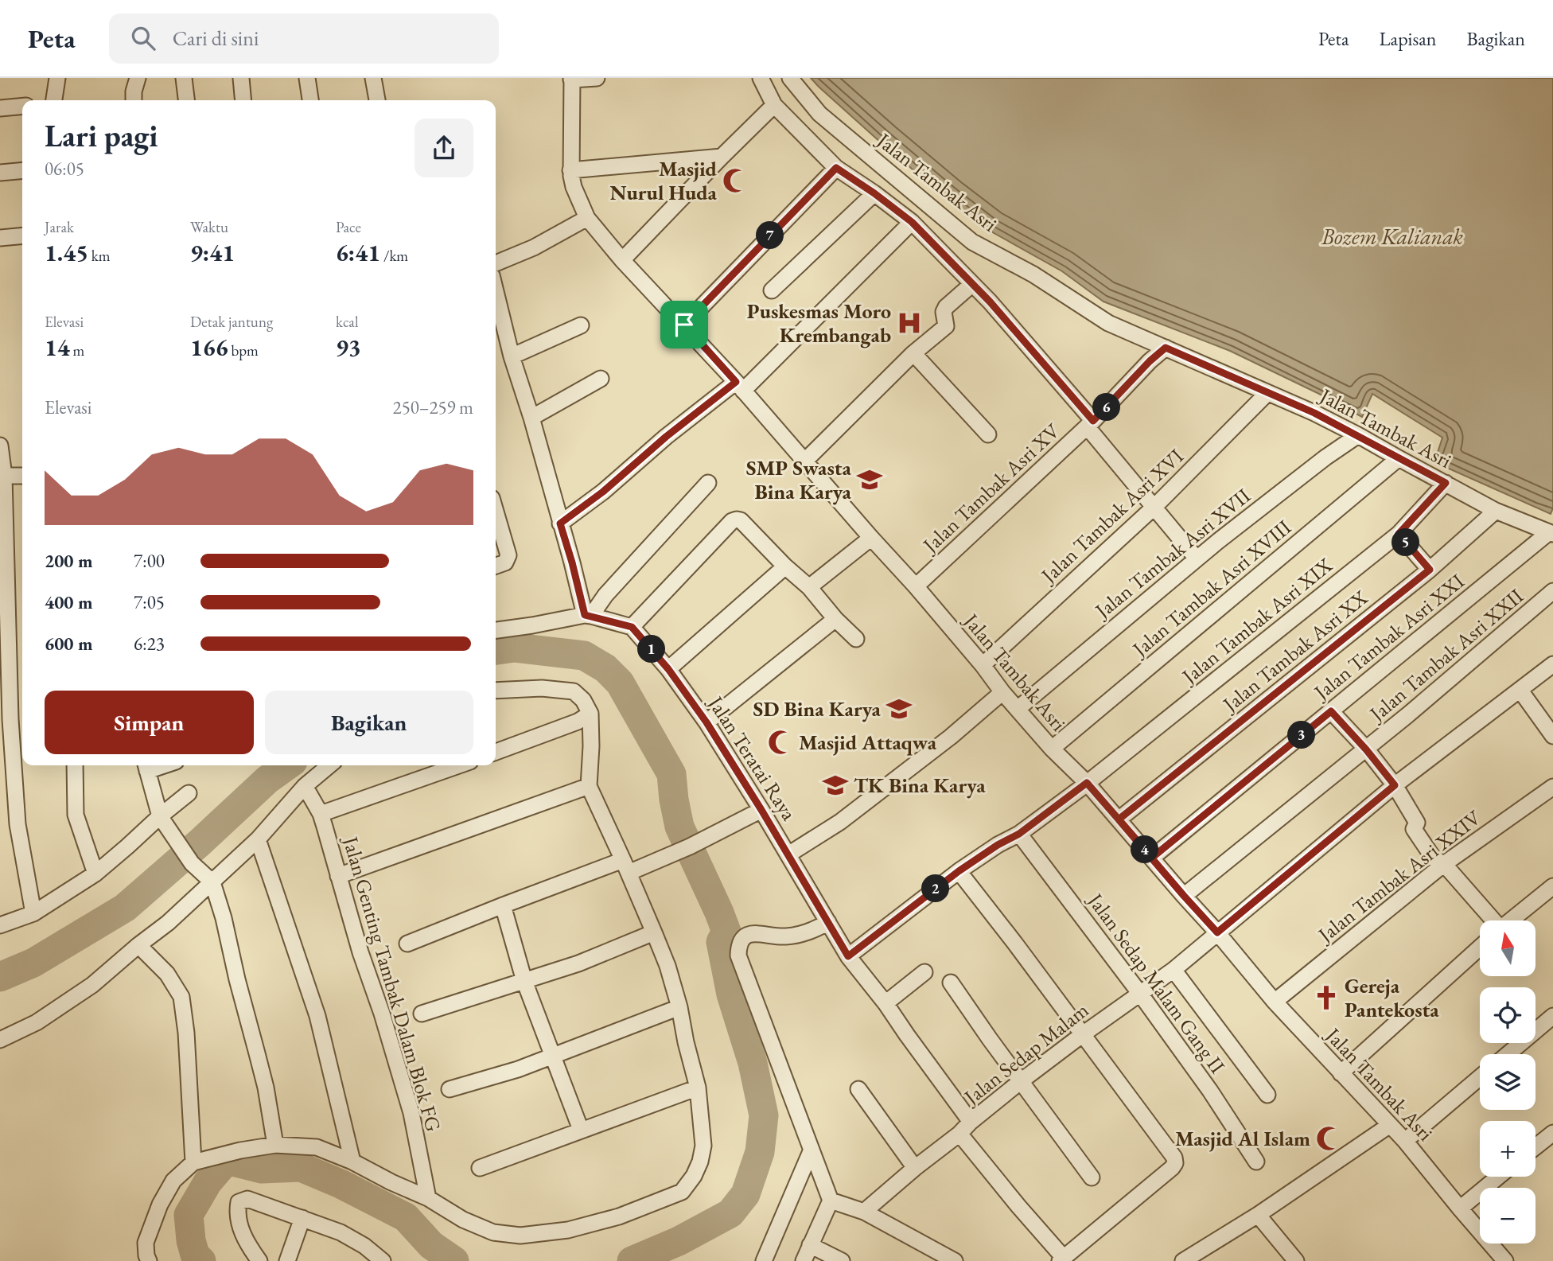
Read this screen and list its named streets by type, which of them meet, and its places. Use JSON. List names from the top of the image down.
{
  "streets": {
    "street": [
      "Jalan Tambak Asri",
      "Jalan Tambak Asri XV",
      "Jalan Tambak Asri XVI",
      "Jalan Tambak Asri XVII",
      "Jalan Tambak Asri XVIII",
      "Jalan Tambak Asri XIX",
      "Jalan Tambak Asri XXI",
      "Jalan Tambak Asri XX",
      "Jalan Tambak Asri XXII",
      "Jalan Teratai Raya",
      "Jalan Tambak Asri XXIV",
      "Jalan Sedap Malam Gang II",
      "Jalan Genting Tambak Dalam Blok FG",
      "Jalan Sedap Malam"
    ]
  },
  "crossings": [
    ["Jalan Tambak Asri", "Jalan Tambak Asri XV"],
    ["Jalan Tambak Asri", "Jalan Tambak Asri XVI"],
    ["Jalan Tambak Asri", "Jalan Tambak Asri XVII"],
    ["Jalan Tambak Asri", "Jalan Tambak Asri XVIII"],
    ["Jalan Tambak Asri", "Jalan Tambak Asri XIX"],
    ["Jalan Tambak Asri", "Jalan Tambak Asri XXI"],
    ["Jalan Tambak Asri", "Jalan Tambak Asri XX"],
    ["Jalan Tambak Asri", "Jalan Tambak Asri XXII"],
    ["Jalan Tambak Asri", "Jalan Tambak Asri XXIV"],
    ["Jalan Tambak Asri", "Jalan Sedap Malam"],
    ["Jalan Tambak Asri XIX", "Jalan Teratai Raya"],
    ["Jalan Tambak Asri XIX", "Jalan Sedap Malam Gang II"],
    ["Jalan Teratai Raya", "Jalan Sedap Malam"],
    ["Jalan Sedap Malam Gang II", "Jalan Sedap Malam"]
  ],
  "water": ["Bozem Kalianak"],
  "places": {
    "mosque": ["Masjid Nurul Huda", "Masjid Attaqwa", "Masjid Al Islam"],
    "hospital": ["Puskesmas Moro Krembangab"],
    "school or university": ["SMP Swasta Bina Karya", "SD Bina Karya", "TK Bina Karya"],
    "church": ["Gereja Pantekosta"]
  },
  "north": "top",
  "page": {
    "header": "Peta",
    "search": "Cari di sini",
    "nav": ["Peta", "Lapisan", "Bagikan"],
    "heading": ["Lari pagi", "06:05"],
    "stats": [
      ["Jarak", "1.45 km"],
      ["Waktu", "9:41"],
      ["Pace", "6:41 /km"],
      ["Elevasi", "14 m"],
      ["Detak jantung", "166 bpm"],
      ["kcal", "93"]
    ],
    "pins": [
      "7",
      "6",
      "5",
      "1",
      "3",
      "4",
      "2"
    ],
    "chart": ["Elevasi", "250–259 m"],
    "list": [
      {
        "name": "200 m",
        "note": "7:00"
      },
      {
        "name": "400 m",
        "note": "7:05"
      },
      {
        "name": "600 m",
        "note": "6:23"
      }
    ],
    "buttons": ["Simpan", "Bagikan"],
    "map_buttons": ["+", "−"]
  }
}
